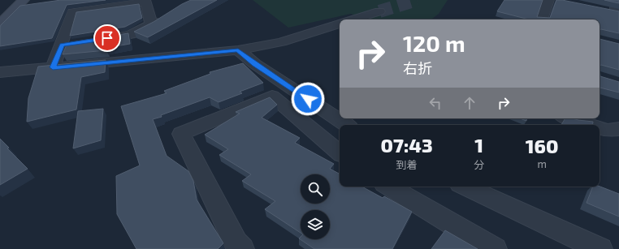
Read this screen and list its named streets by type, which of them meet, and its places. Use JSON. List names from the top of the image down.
{
  "page": {
    "turn": ["120 m", "右折"],
    "eta": [
      "07:43",
      "到着",
      "1",
      "分",
      "160",
      "m"
    ]
  }
}
